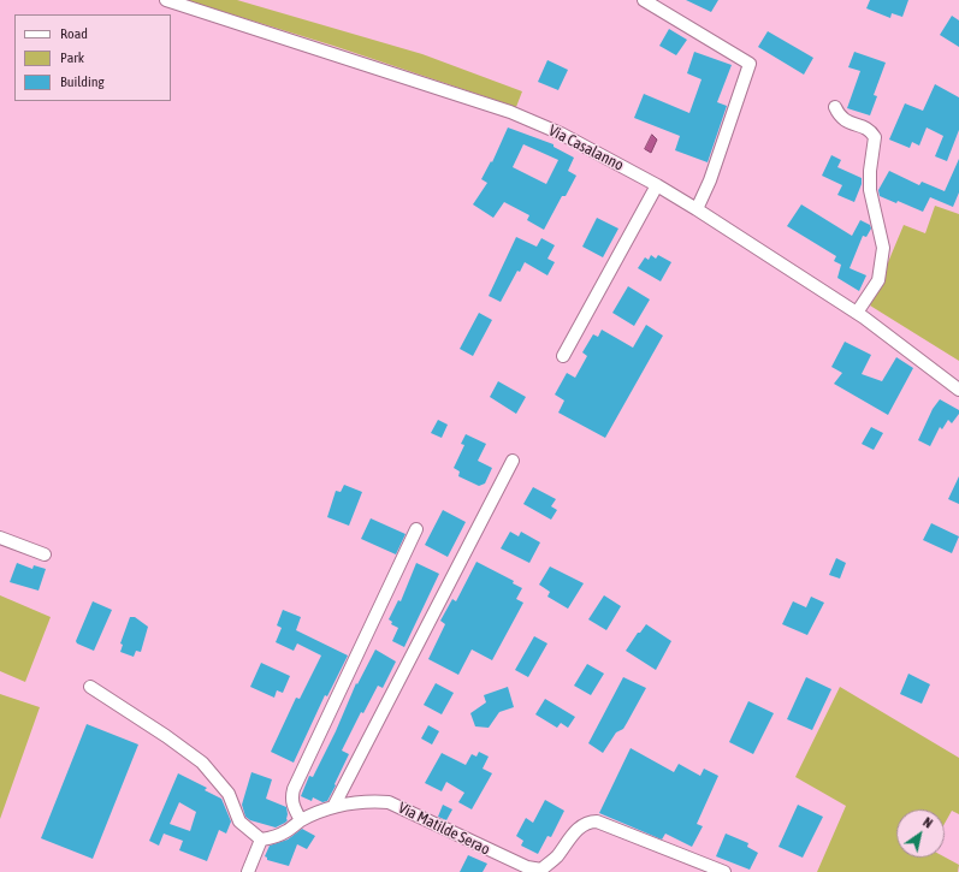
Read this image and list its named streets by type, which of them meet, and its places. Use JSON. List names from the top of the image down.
{
  "streets": {
    "street": ["Via Casalanno", "Via Matilde Serao"]
  },
  "legend": ["Road", "Park", "Building"],
  "north": "top right"
}
